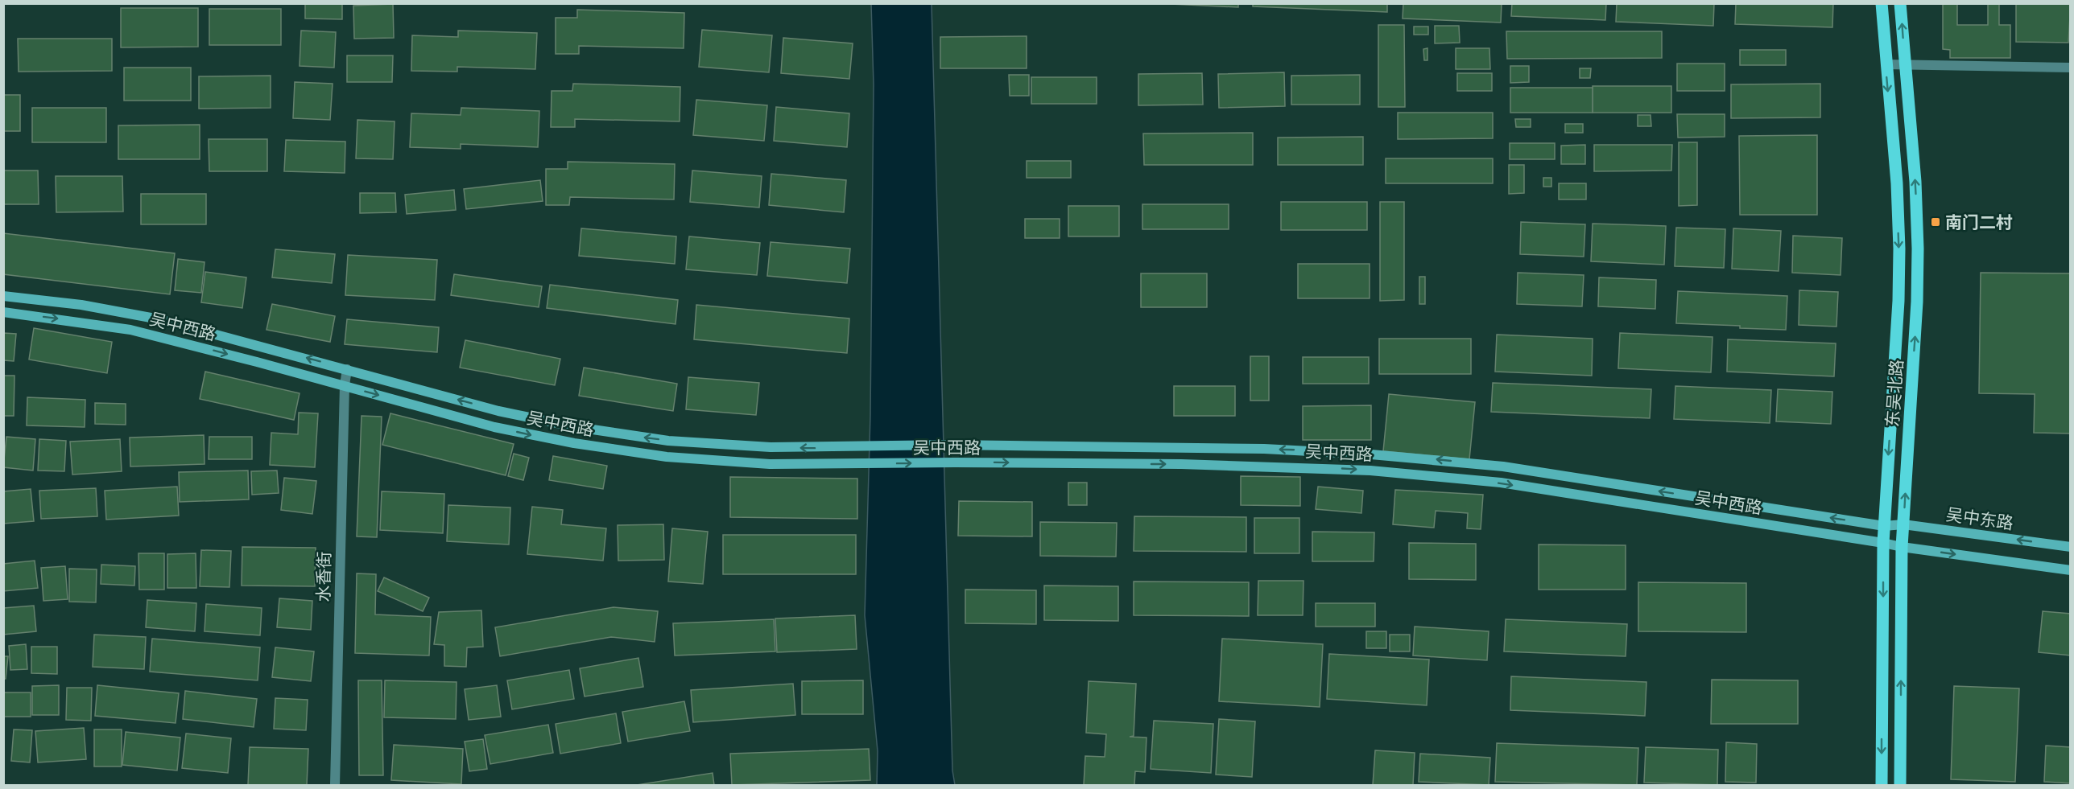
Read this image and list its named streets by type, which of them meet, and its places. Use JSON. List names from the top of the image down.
{
  "streets": {
    "main road": ["吴中西路", "东吴北路", "吴中东路"],
    "street": ["水香街"]
  },
  "crossings": [
    ["吴中西路", "东吴北路"],
    ["吴中西路", "吴中东路"],
    ["吴中西路", "水香街"],
    ["东吴北路", "吴中东路"]
  ],
  "places": {
    "transit": ["南门二村"]
  }
}
